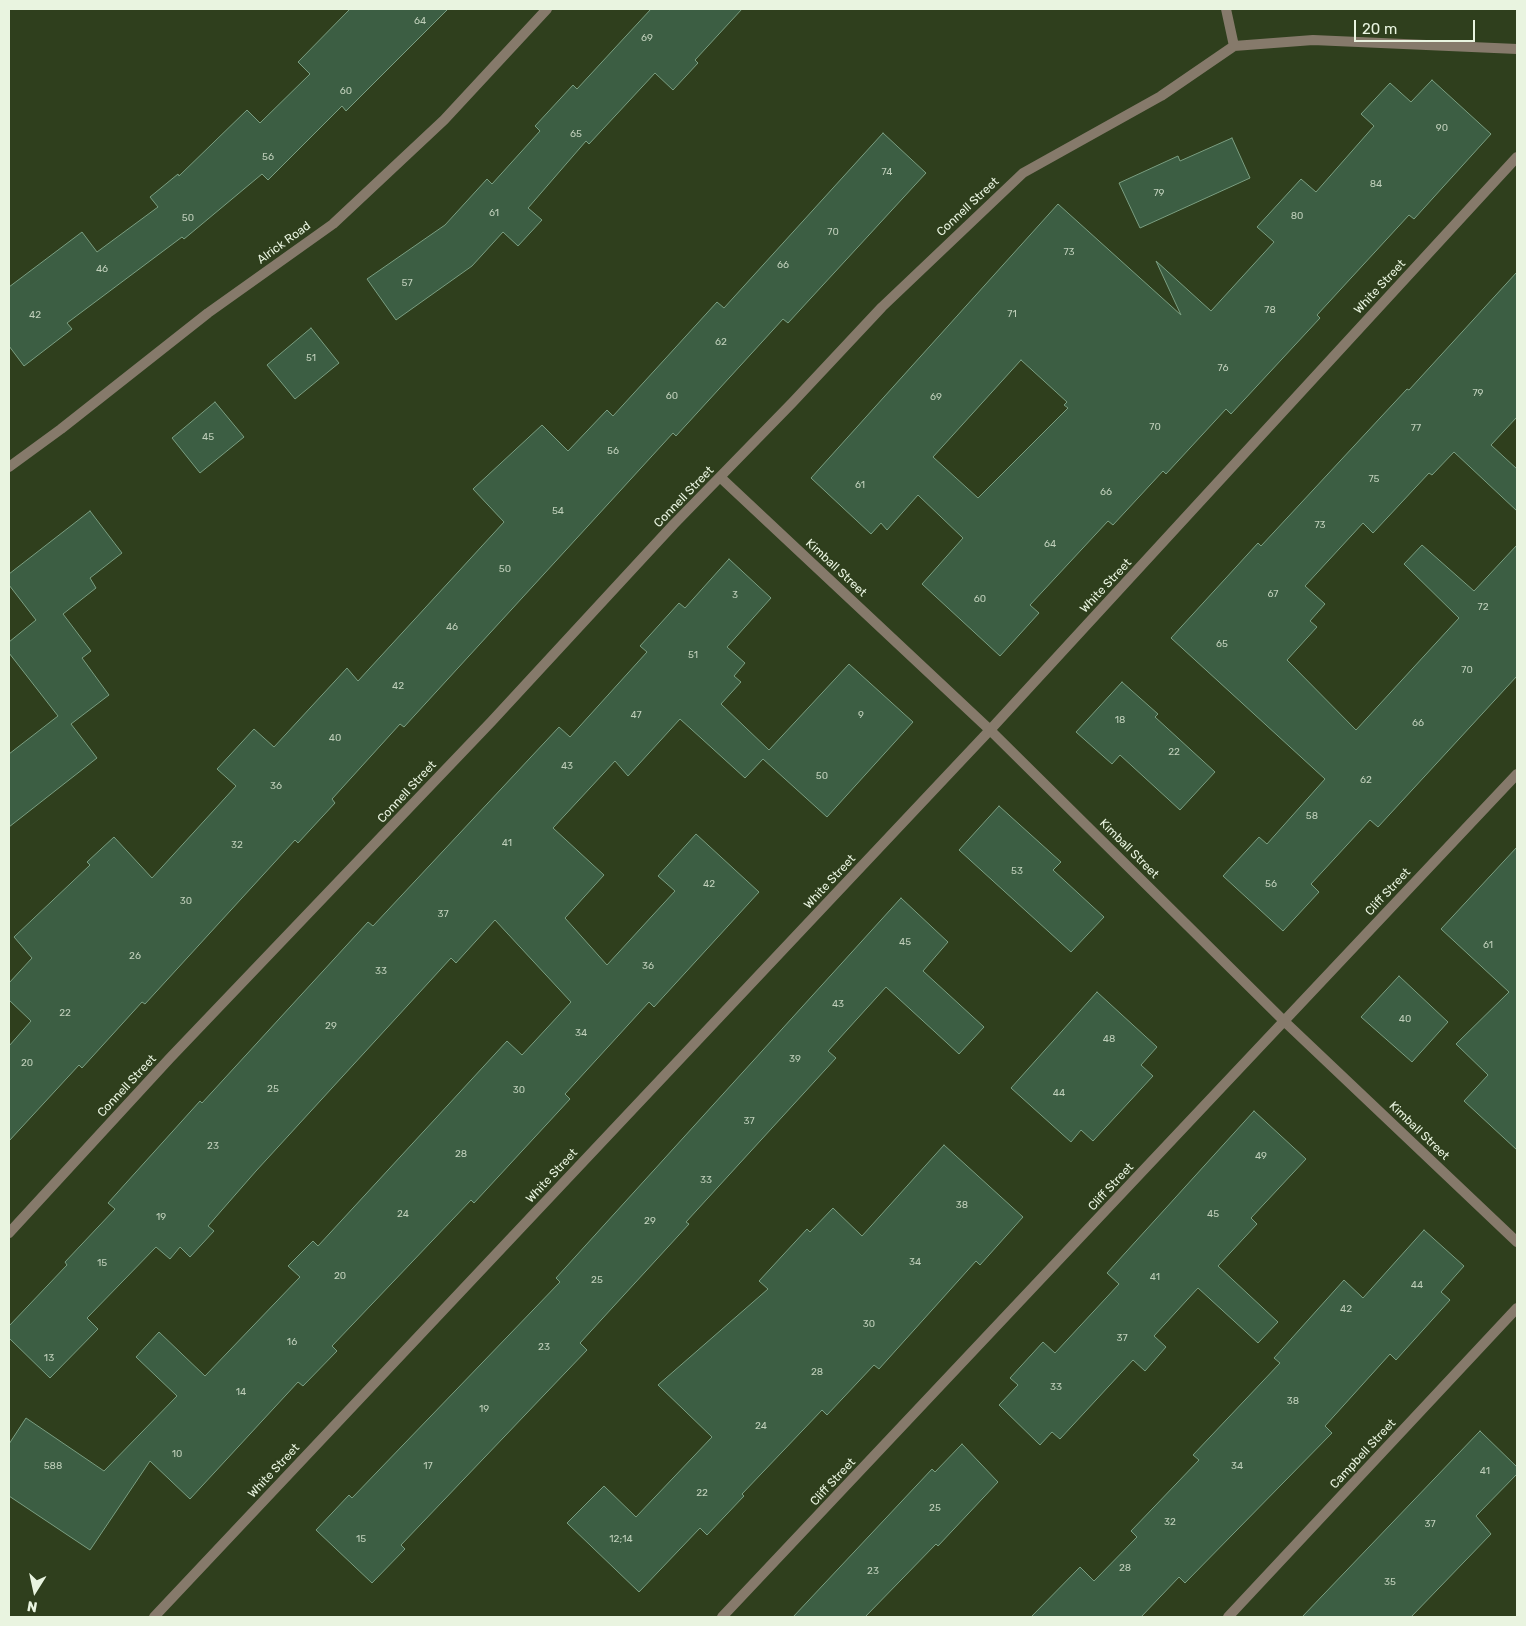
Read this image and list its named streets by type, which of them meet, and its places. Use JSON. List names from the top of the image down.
{
  "streets": {
    "street": [
      "Connell Street",
      "Alrick Road",
      "White Street",
      "Kimball Street",
      "Cliff Street",
      "Campbell Street"
    ]
  },
  "crossings": [
    ["Connell Street", "Kimball Street"],
    ["White Street", "Kimball Street"],
    ["Kimball Street", "Cliff Street"]
  ],
  "house_numbers": [
    "64",
    "69",
    "60",
    "90",
    "65",
    "56",
    "74",
    "84",
    "79",
    "61",
    "80",
    "50",
    "70",
    "73",
    "66",
    "46",
    "57",
    "78",
    "71",
    "42",
    "62",
    "51",
    "76",
    "79",
    "60",
    "69",
    "70",
    "77",
    "45",
    "56",
    "75",
    "61",
    "66",
    "54",
    "73",
    "64",
    "50",
    "67",
    "3",
    "60",
    "72",
    "46",
    "65",
    "51",
    "70",
    "42",
    "47",
    "9",
    "18",
    "66",
    "40",
    "22",
    "43",
    "50",
    "62",
    "36",
    "58",
    "41",
    "32",
    "53",
    "42",
    "56",
    "30",
    "37",
    "45",
    "61",
    "26",
    "36",
    "33",
    "43",
    "22",
    "40",
    "29",
    "34",
    "48",
    "39",
    "20",
    "25",
    "30",
    "44",
    "37",
    "23",
    "28",
    "49",
    "33",
    "38",
    "24",
    "45",
    "19",
    "29",
    "34",
    "15",
    "20",
    "41",
    "25",
    "44",
    "42",
    "30",
    "37",
    "16",
    "23",
    "13",
    "28",
    "33",
    "14",
    "38",
    "19",
    "24",
    "10",
    "588",
    "17",
    "34",
    "41",
    "22",
    "25",
    "32",
    "37",
    "15",
    "12;14",
    "28",
    "23",
    "35"
  ],
  "scale_bar": "20 m",
  "north": "bottom"
}
